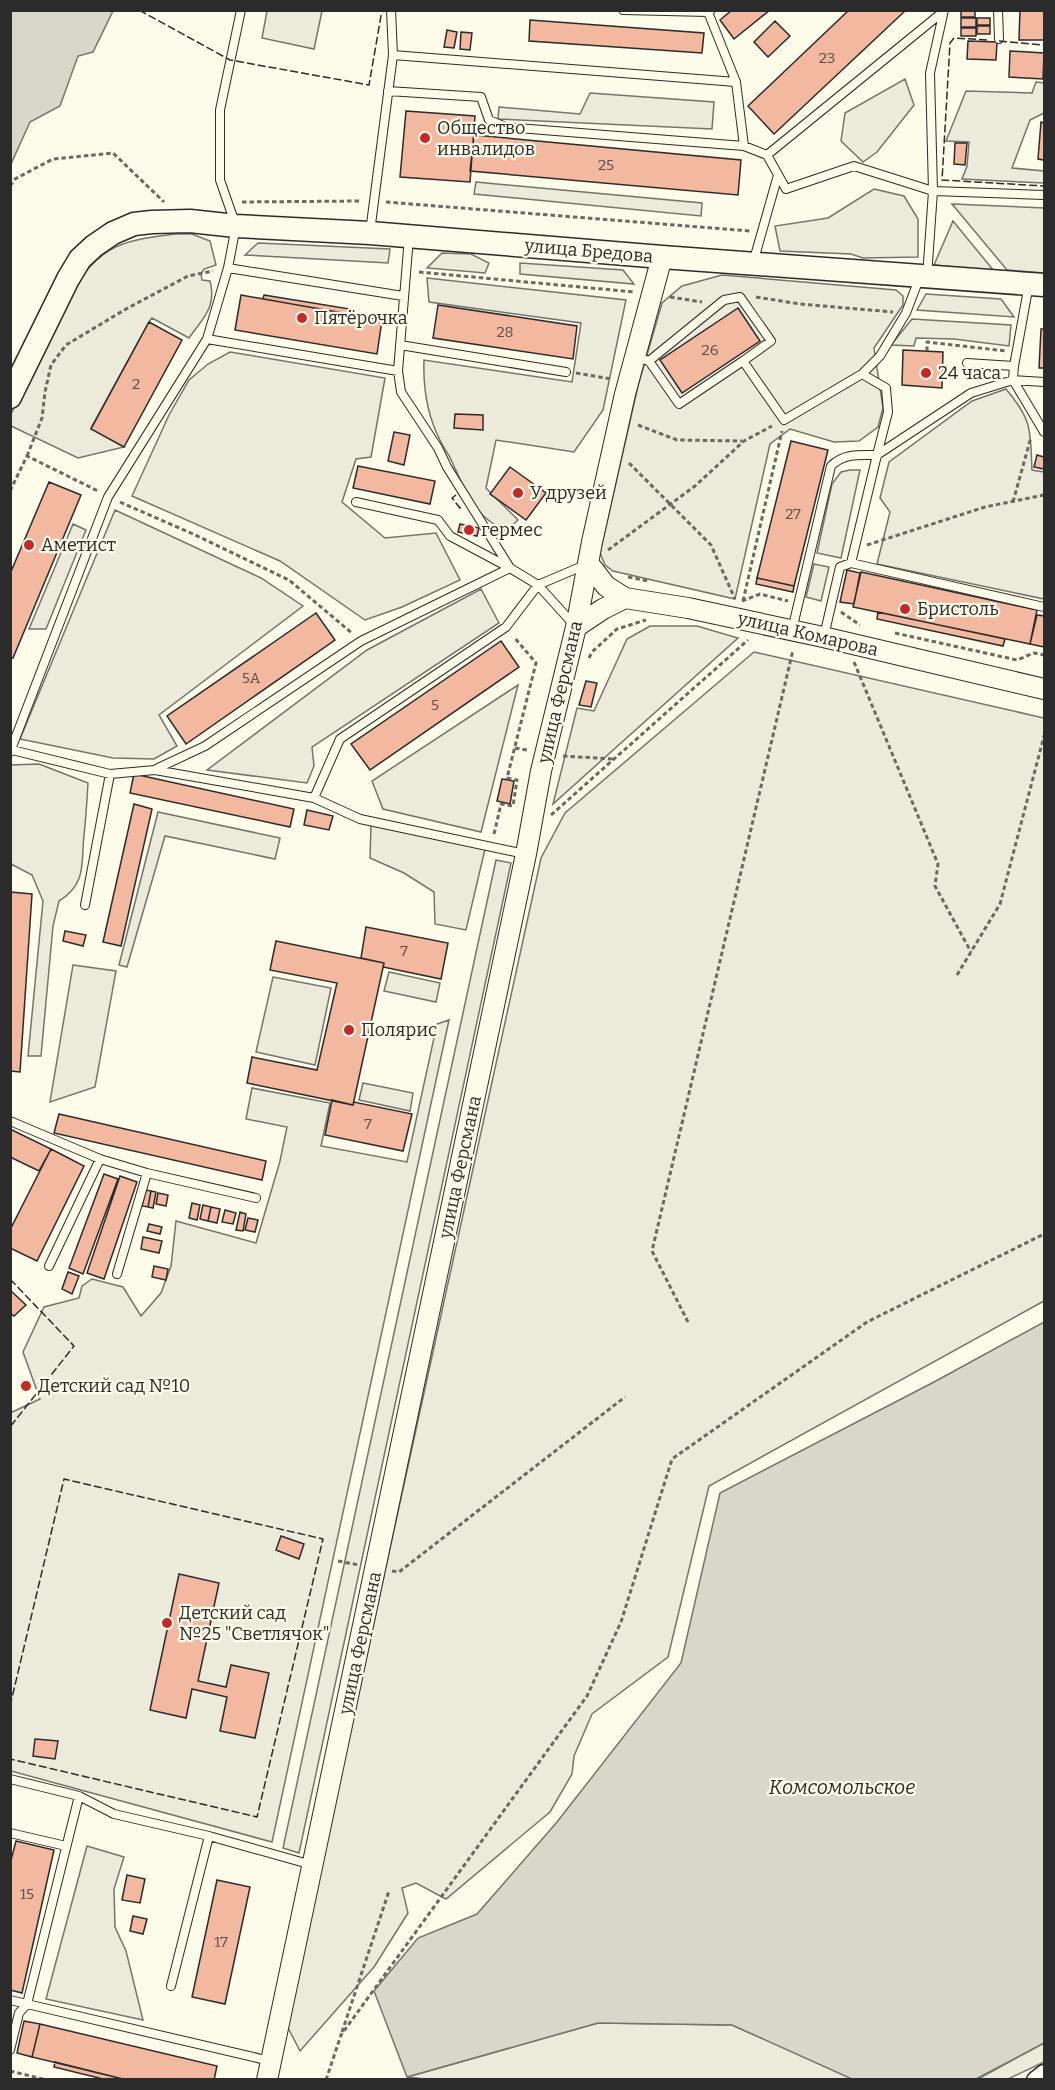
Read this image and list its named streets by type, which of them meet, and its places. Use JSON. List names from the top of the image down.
{
  "streets": {
    "main road": ["улица Бредова"],
    "street": ["улица Комарова", "улица Ферсмана"]
  },
  "crossings": [
    ["улица Бредова", "улица Ферсмана"]
  ],
  "water": ["Комсомольское"],
  "places": [
    "Общество инвалидов",
    "Пятёрочка",
    "24 часа",
    "У друзей",
    "гермес",
    "Аметист",
    "Бристоль",
    "Полярис",
    "Детский сад №10",
    "Детский сад №25 \"Светлячок\""
  ],
  "house_numbers": [
    "23",
    "25",
    "28",
    "26",
    "2",
    "27",
    "5А",
    "5",
    "7",
    "7",
    "15",
    "17"
  ]
}
